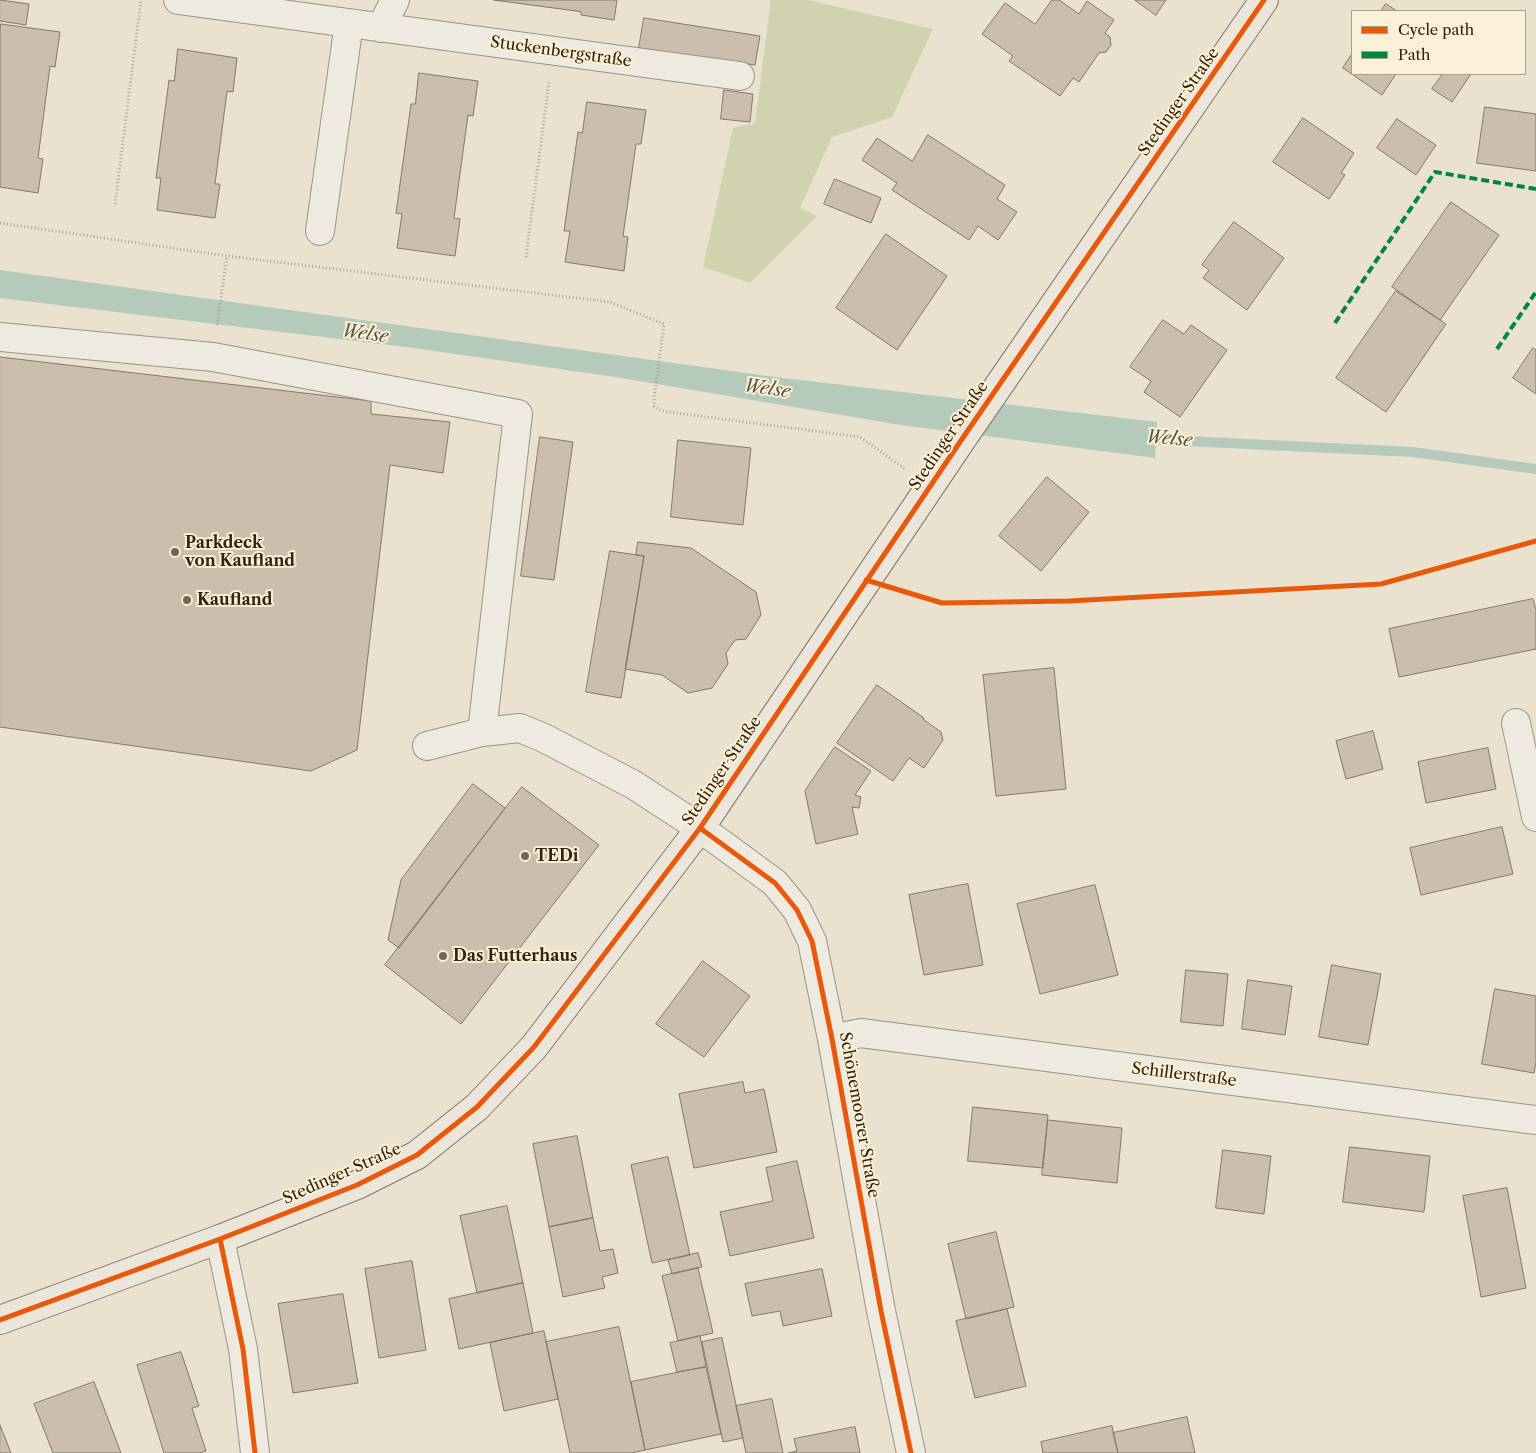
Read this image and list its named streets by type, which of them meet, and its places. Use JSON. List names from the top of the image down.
{
  "streets": {
    "main road": ["Stedinger Straße"],
    "street": ["Stuckenbergstraße", "Schillerstraße", "Schönemoorer Straße"]
  },
  "crossings": [
    ["Stedinger Straße", "Schönemoorer Straße"],
    ["Schillerstraße", "Schönemoorer Straße"]
  ],
  "water": ["Welse"],
  "places": [
    "Parkdeck von Kaufland",
    "Kaufland",
    "TEDi",
    "Das Futterhaus"
  ],
  "legend": ["Cycle path", "Path"]
}
